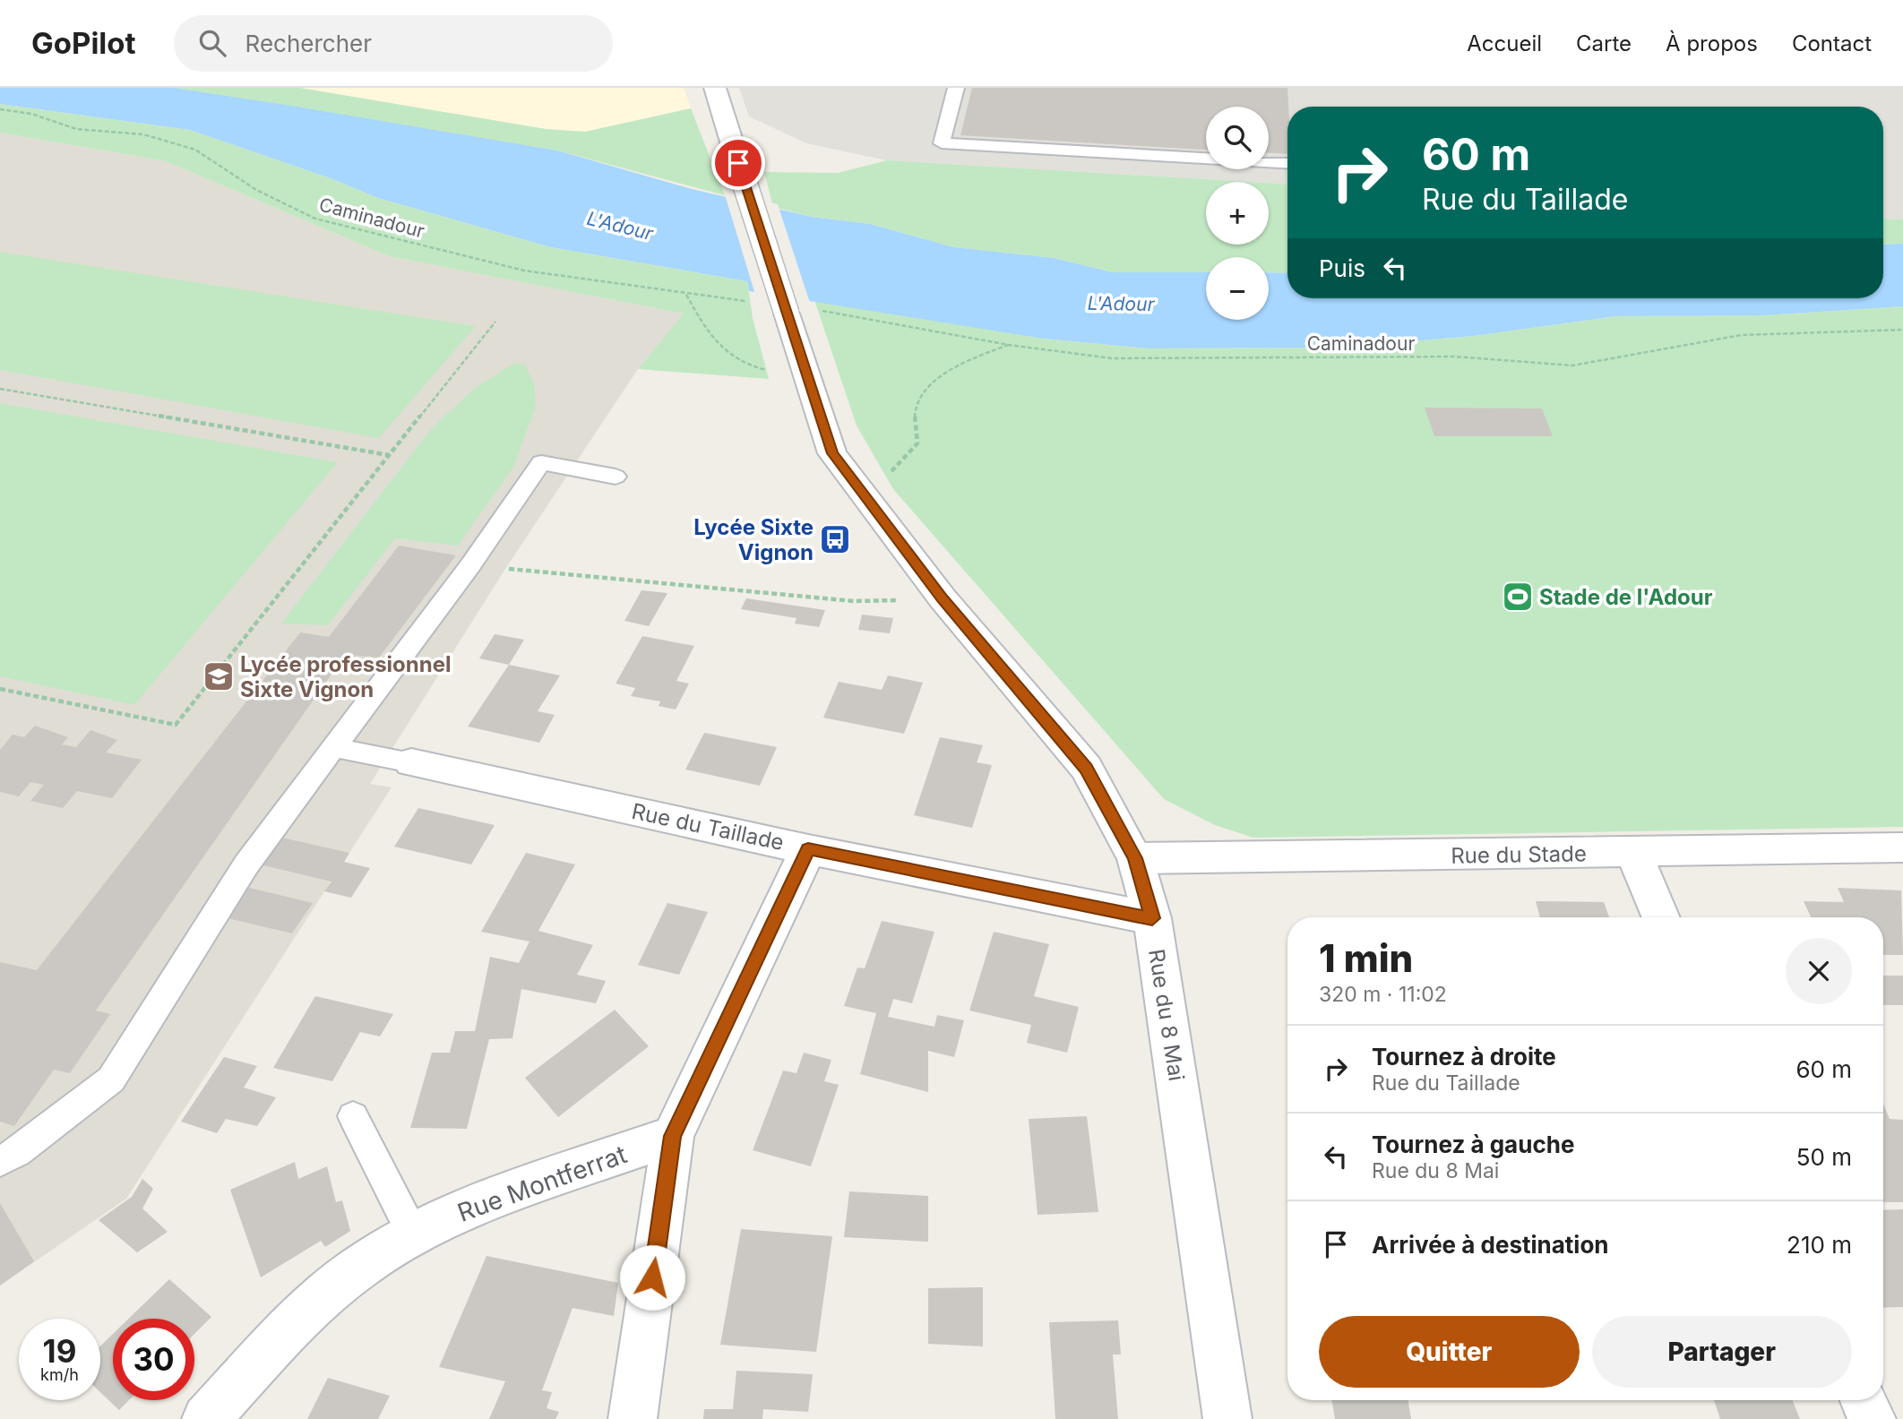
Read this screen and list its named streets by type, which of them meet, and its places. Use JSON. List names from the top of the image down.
{
  "streets": {
    "street": [
      "Rue du Taillade",
      "Rue du Stade",
      "Rue du 8 Mai",
      "Rue Montferrat"
    ],
    "path": ["Caminadour"]
  },
  "crossings": [
    ["Caminadour", "Rue du 8 Mai"],
    ["Rue du Taillade", "Rue du 8 Mai"],
    ["Rue du Stade", "Rue du 8 Mai"]
  ],
  "water": ["L'Adour"],
  "places": {
    "bus stop": ["Lycée Sixte Vignon"],
    "sports": ["Stade de l'Adour"],
    "school or university": ["Lycée professionnel Sixte Vignon"]
  },
  "page": {
    "header": "GoPilot",
    "search": "Rechercher",
    "nav": [
      "Accueil",
      "Carte",
      "À propos",
      "Contact"
    ],
    "map_buttons": ["+", "−"],
    "turn": ["60 m", "Rue du Taillade"],
    "then": "Puis",
    "heading": ["1 min", "320 m · 11:02"],
    "list": [
      {
        "name": "Tournez à droite",
        "note": "Rue du Taillade",
        "value": "60 m"
      },
      {
        "name": "Tournez à gauche",
        "note": "Rue du 8 Mai",
        "value": "50 m"
      },
      {
        "name": "Arrivée à destination",
        "value": "210 m"
      }
    ],
    "buttons": ["Quitter", "Partager"],
    "speed": "19 km/h",
    "limit": "30"
  }
}
